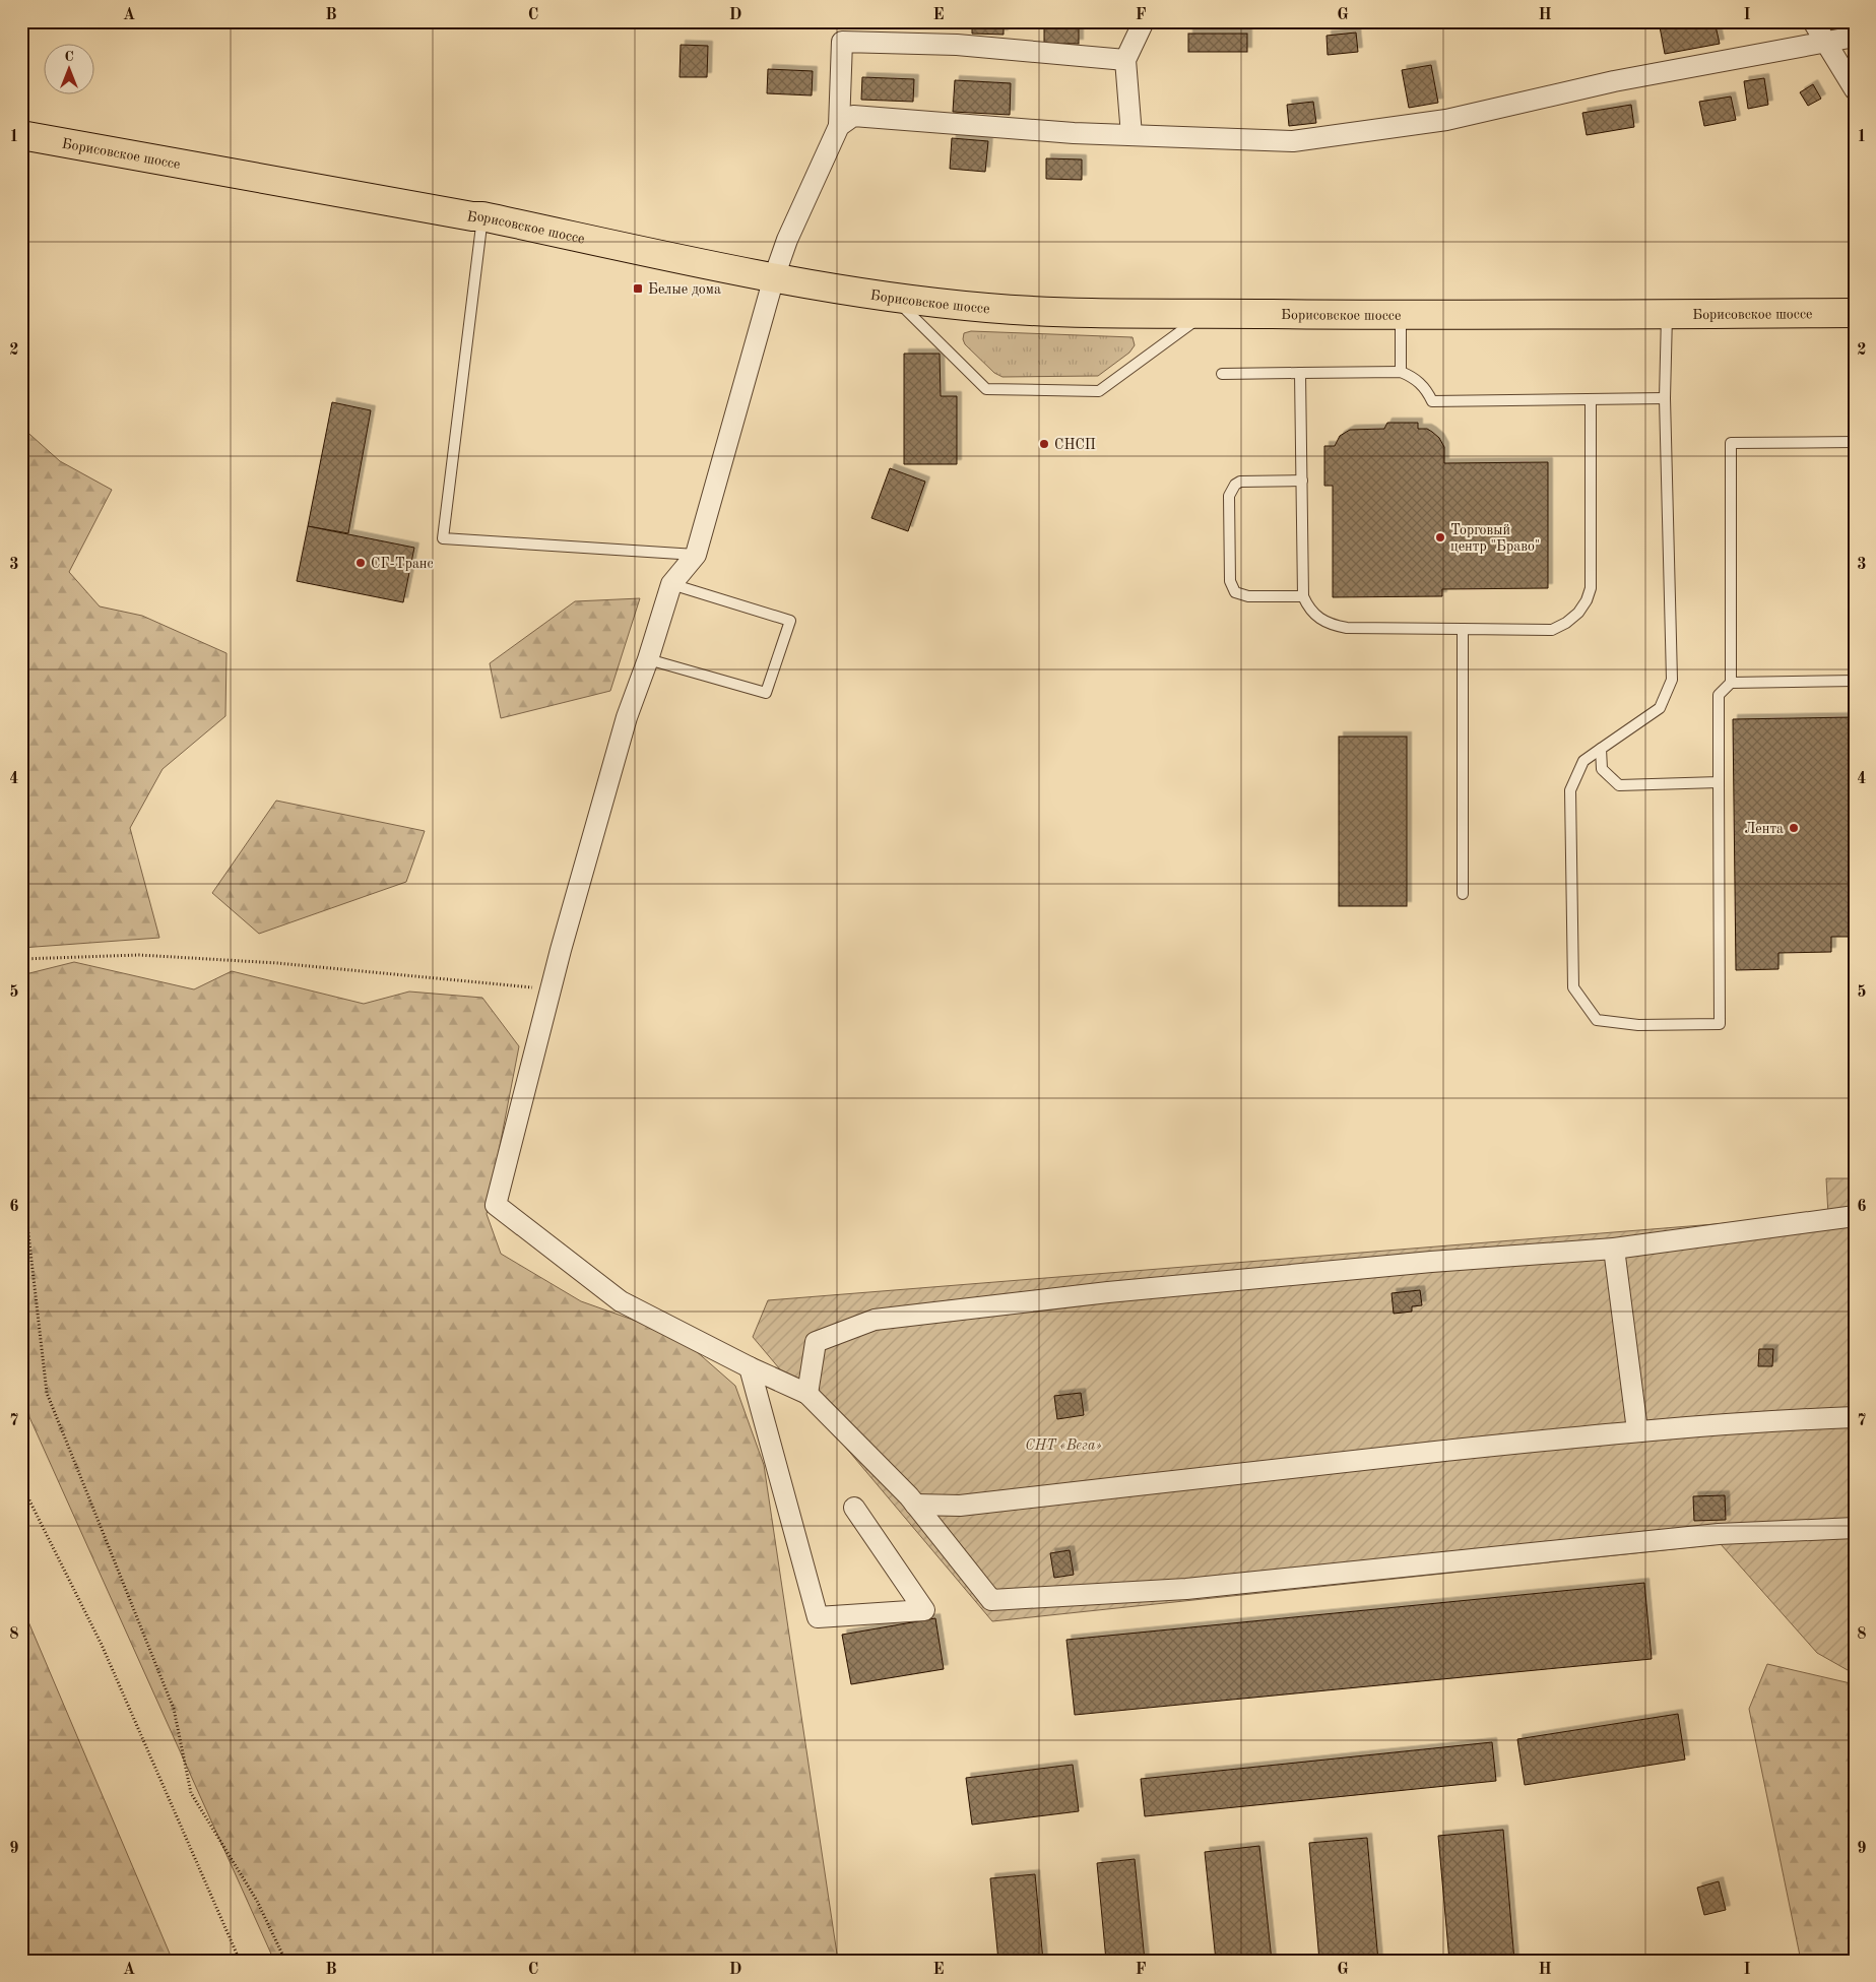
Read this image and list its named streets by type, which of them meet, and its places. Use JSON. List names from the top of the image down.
{
  "streets": {
    "main road": ["Борисовское шоссе"]
  },
  "parks": ["СНТ «Вега»"],
  "places": {
    "transit": ["Белые дома"],
    "other": [
      "СНСП",
      "Торговый центр \"Браво\"",
      "СГ-Транс",
      "Лента"
    ]
  },
  "north": "top",
  "grid": {
    "columns": [
      "A",
      "B",
      "C",
      "D",
      "E",
      "F",
      "G",
      "H",
      "I"
    ],
    "rows": [
      "1",
      "2",
      "3",
      "4",
      "5",
      "6",
      "7",
      "8",
      "9"
    ]
  }
}
